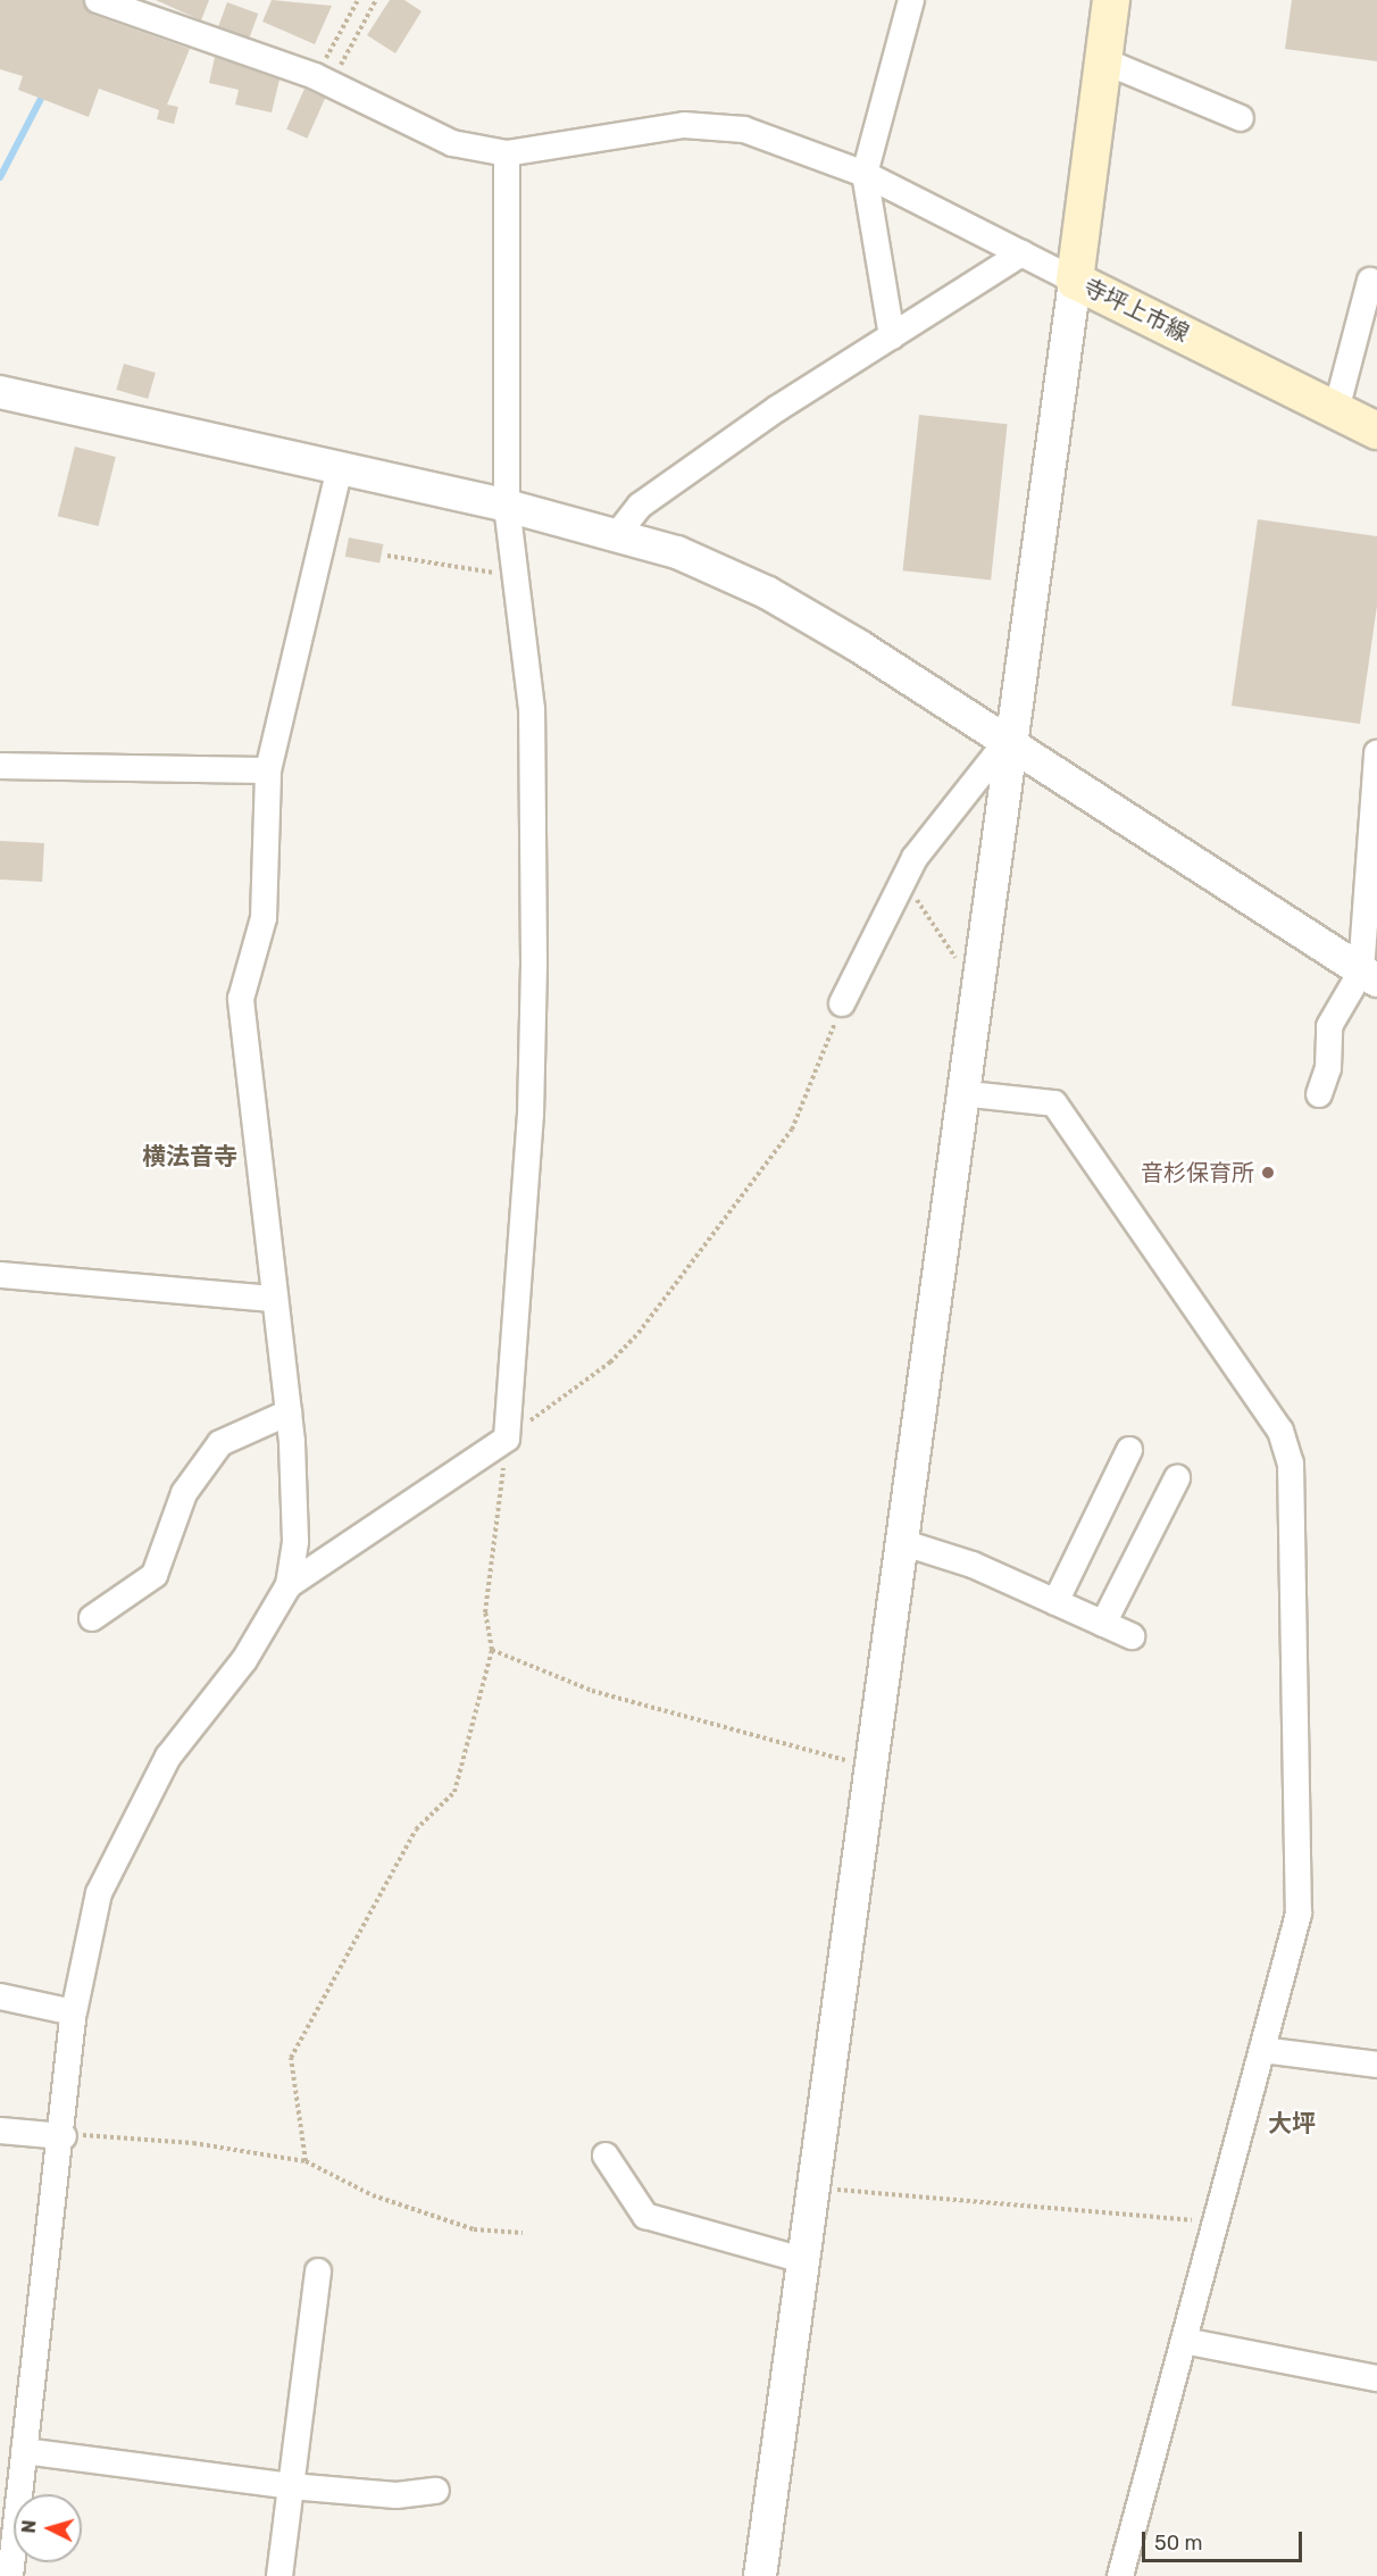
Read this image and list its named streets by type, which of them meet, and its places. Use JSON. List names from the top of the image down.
{
  "streets": {
    "main road": ["寺坪上市線"]
  },
  "districts": ["横法音寺", "大坪"],
  "places": ["音杉保育所"],
  "scale_bar": "50 m",
  "north": "left"
}
